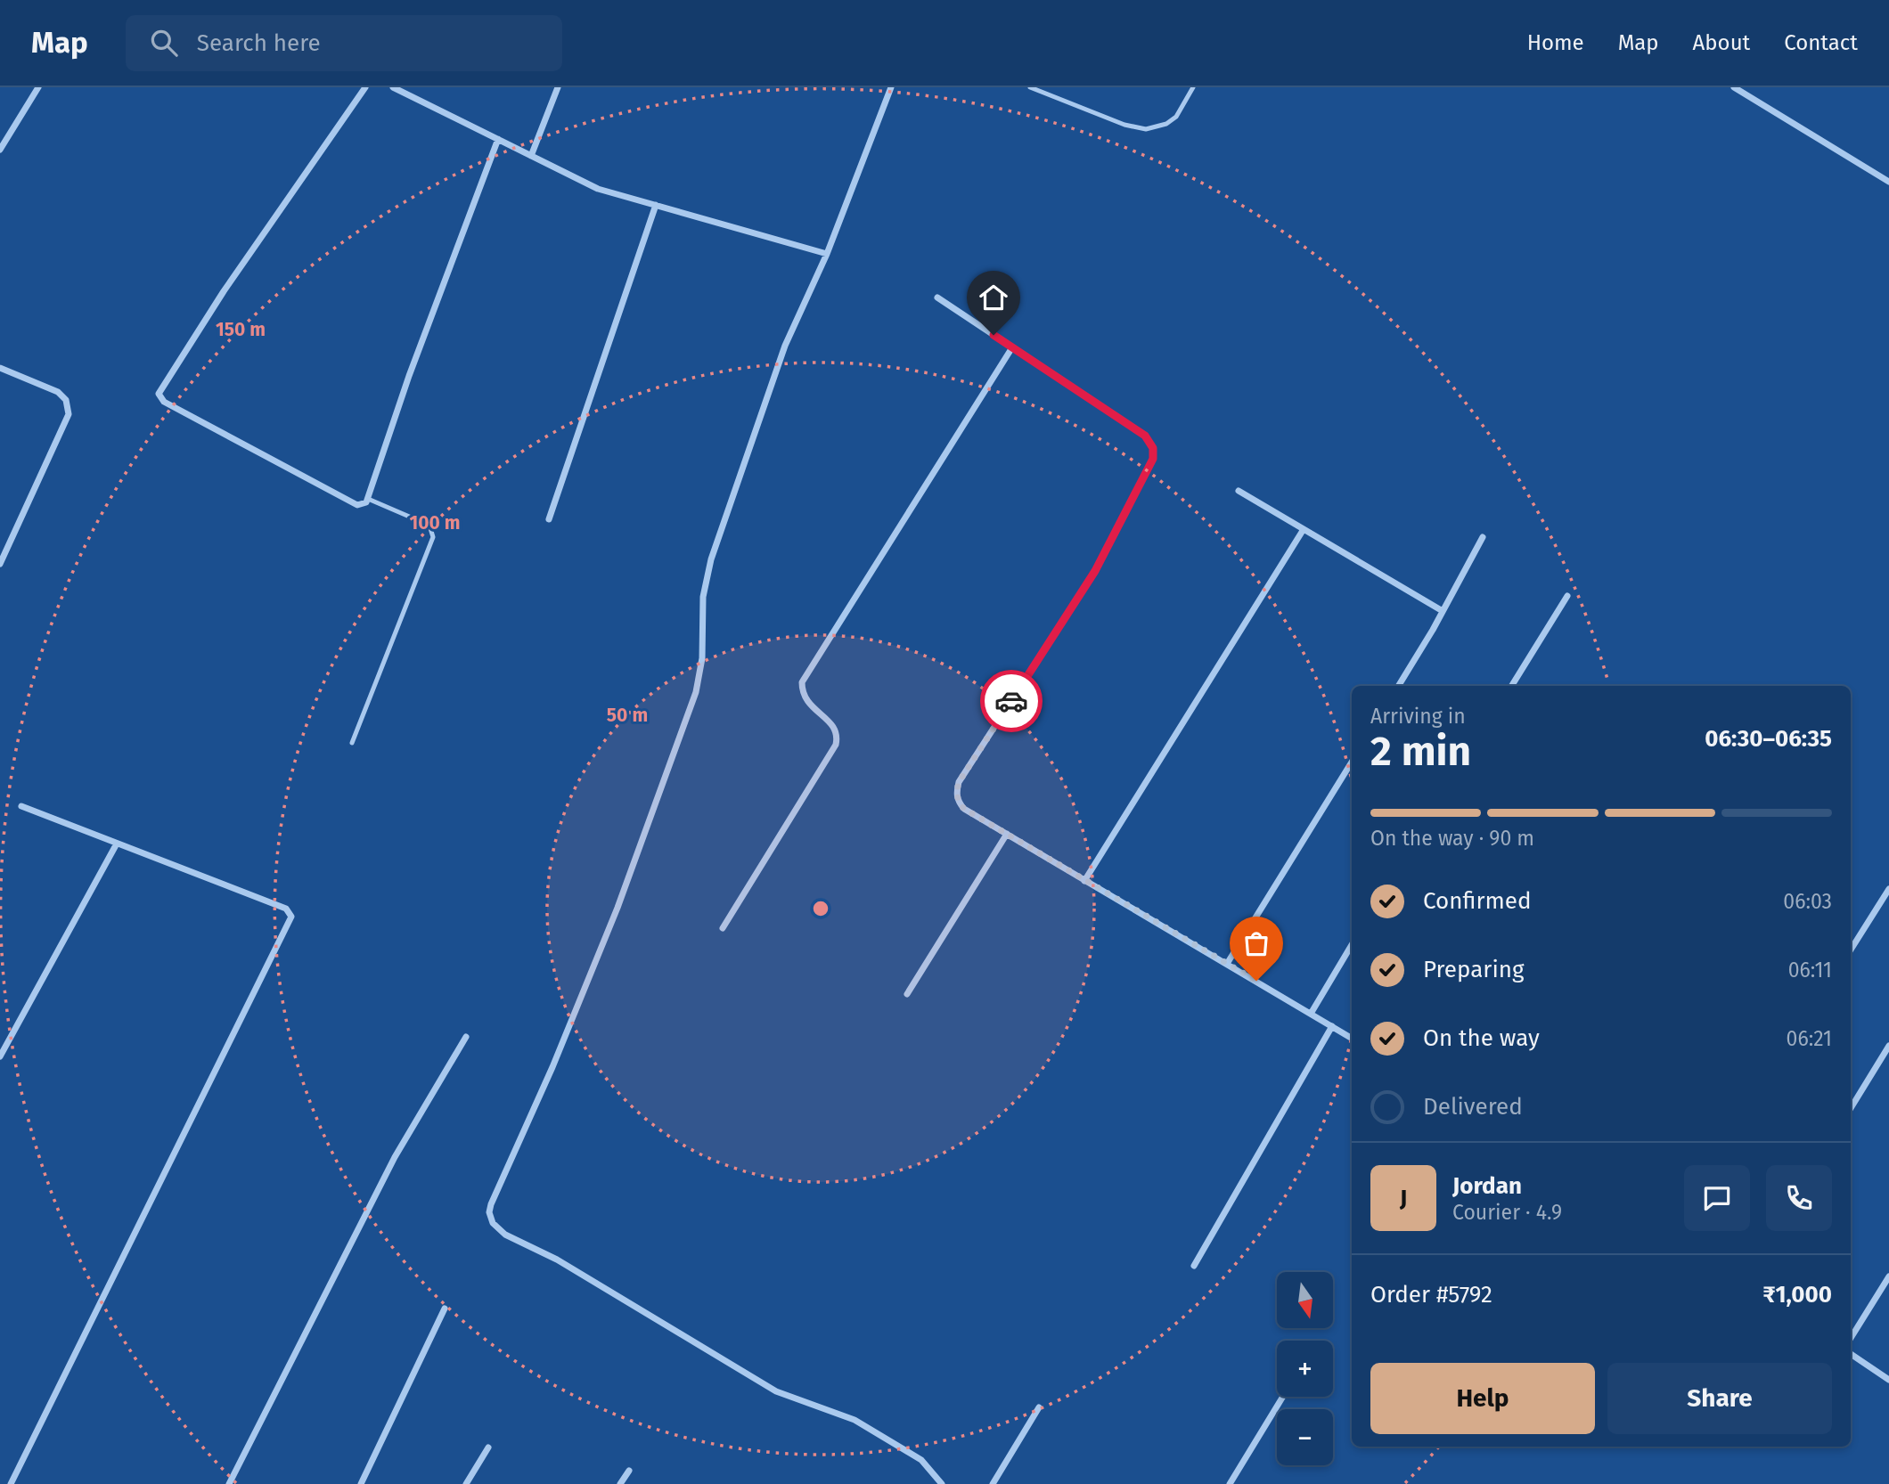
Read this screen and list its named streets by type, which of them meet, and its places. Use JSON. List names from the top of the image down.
{
  "north": "bottom",
  "page": {
    "header": "Map",
    "search": "Search here",
    "nav": [
      "Home",
      "Map",
      "About",
      "Contact"
    ],
    "heading": ["2 min", "Arriving in", "06:30–06:35"],
    "panel": [
      "Jordan",
      "Courier · 4.9",
      "Order #5792",
      "₹1,000"
    ],
    "bar": "On the way · 90 m",
    "list": [
      ["Confirmed", "06:03"],
      ["Preparing", "06:11"],
      ["On the way", "06:21"],
      "Delivered"
    ],
    "round": "J",
    "map_buttons": ["+", "−"],
    "buttons": ["Help", "Share"]
  },
  "rings": ["150 m", "100 m", "50 m"]
}
